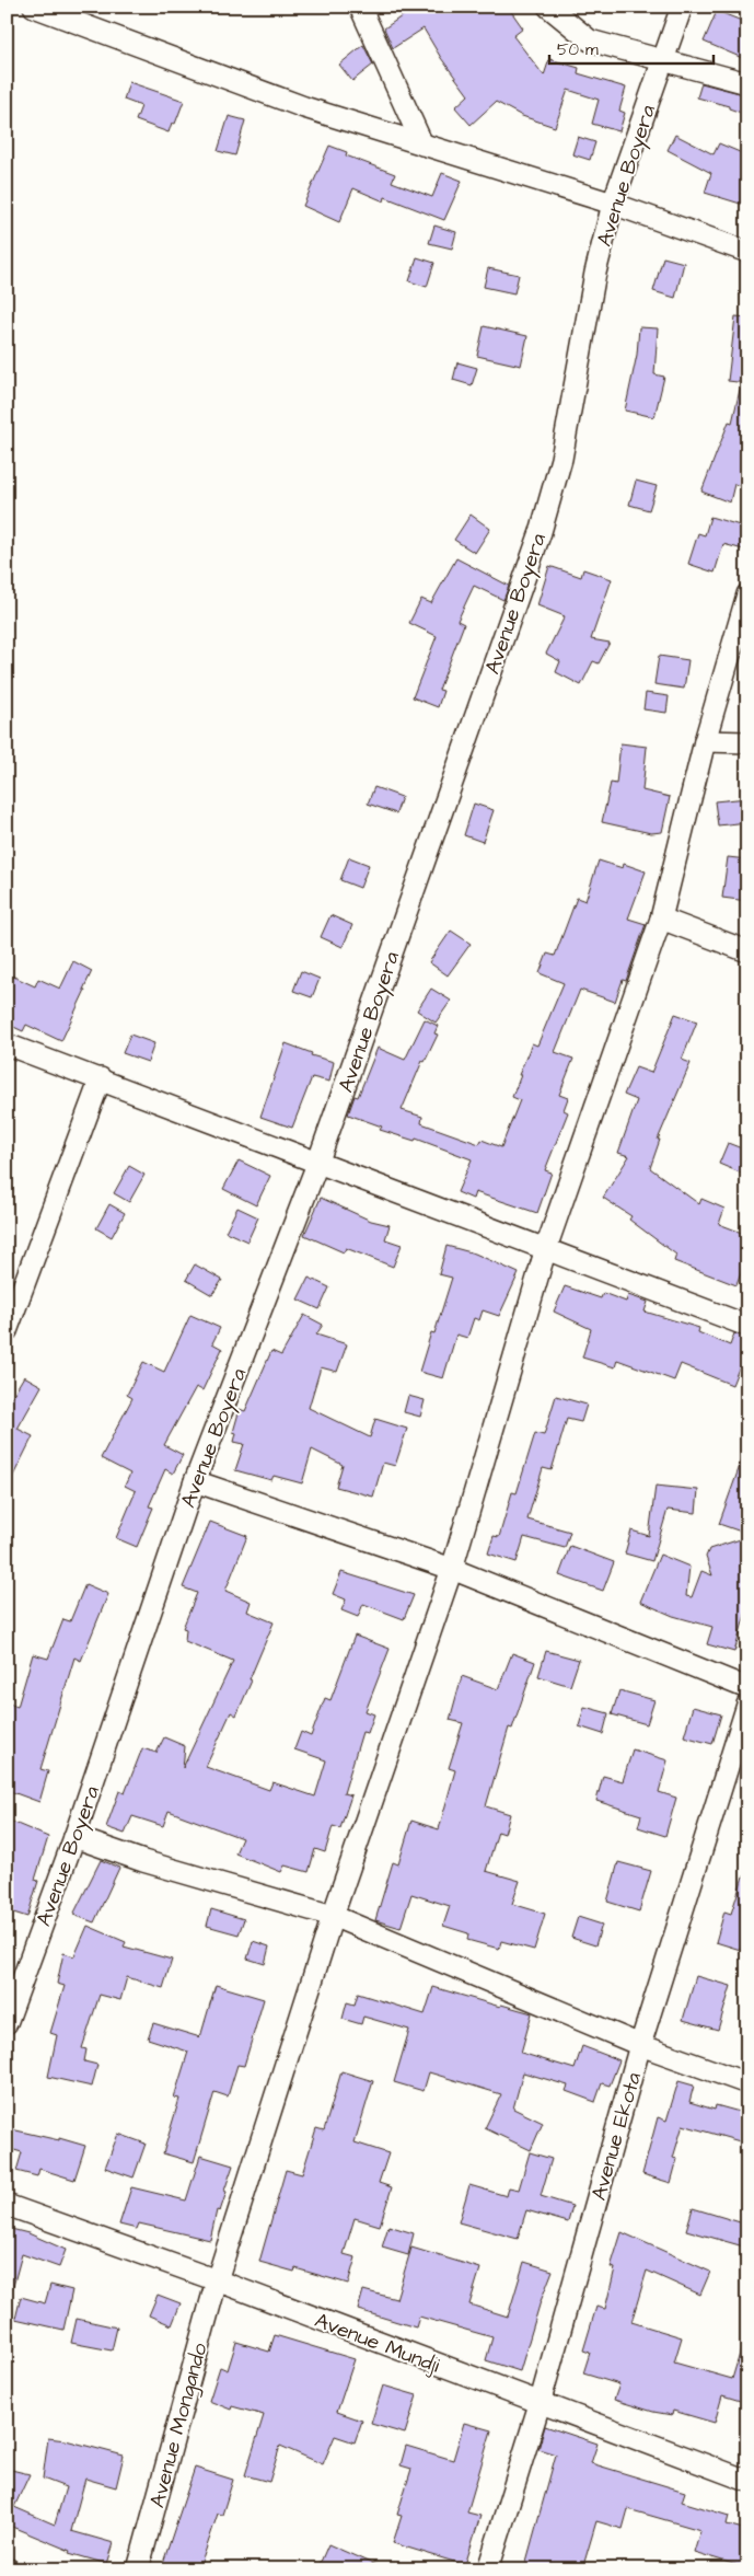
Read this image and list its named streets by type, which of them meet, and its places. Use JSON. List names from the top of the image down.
{
  "streets": {
    "street": [
      "Avenue Boyera",
      "Avenue Ekota",
      "Avenue Mundji",
      "Avenue Mongando"
    ]
  },
  "crossings": [
    ["Avenue Ekota", "Avenue Mundji"],
    ["Avenue Mundji", "Avenue Mongando"]
  ],
  "scale_bar": "50 m"
}
